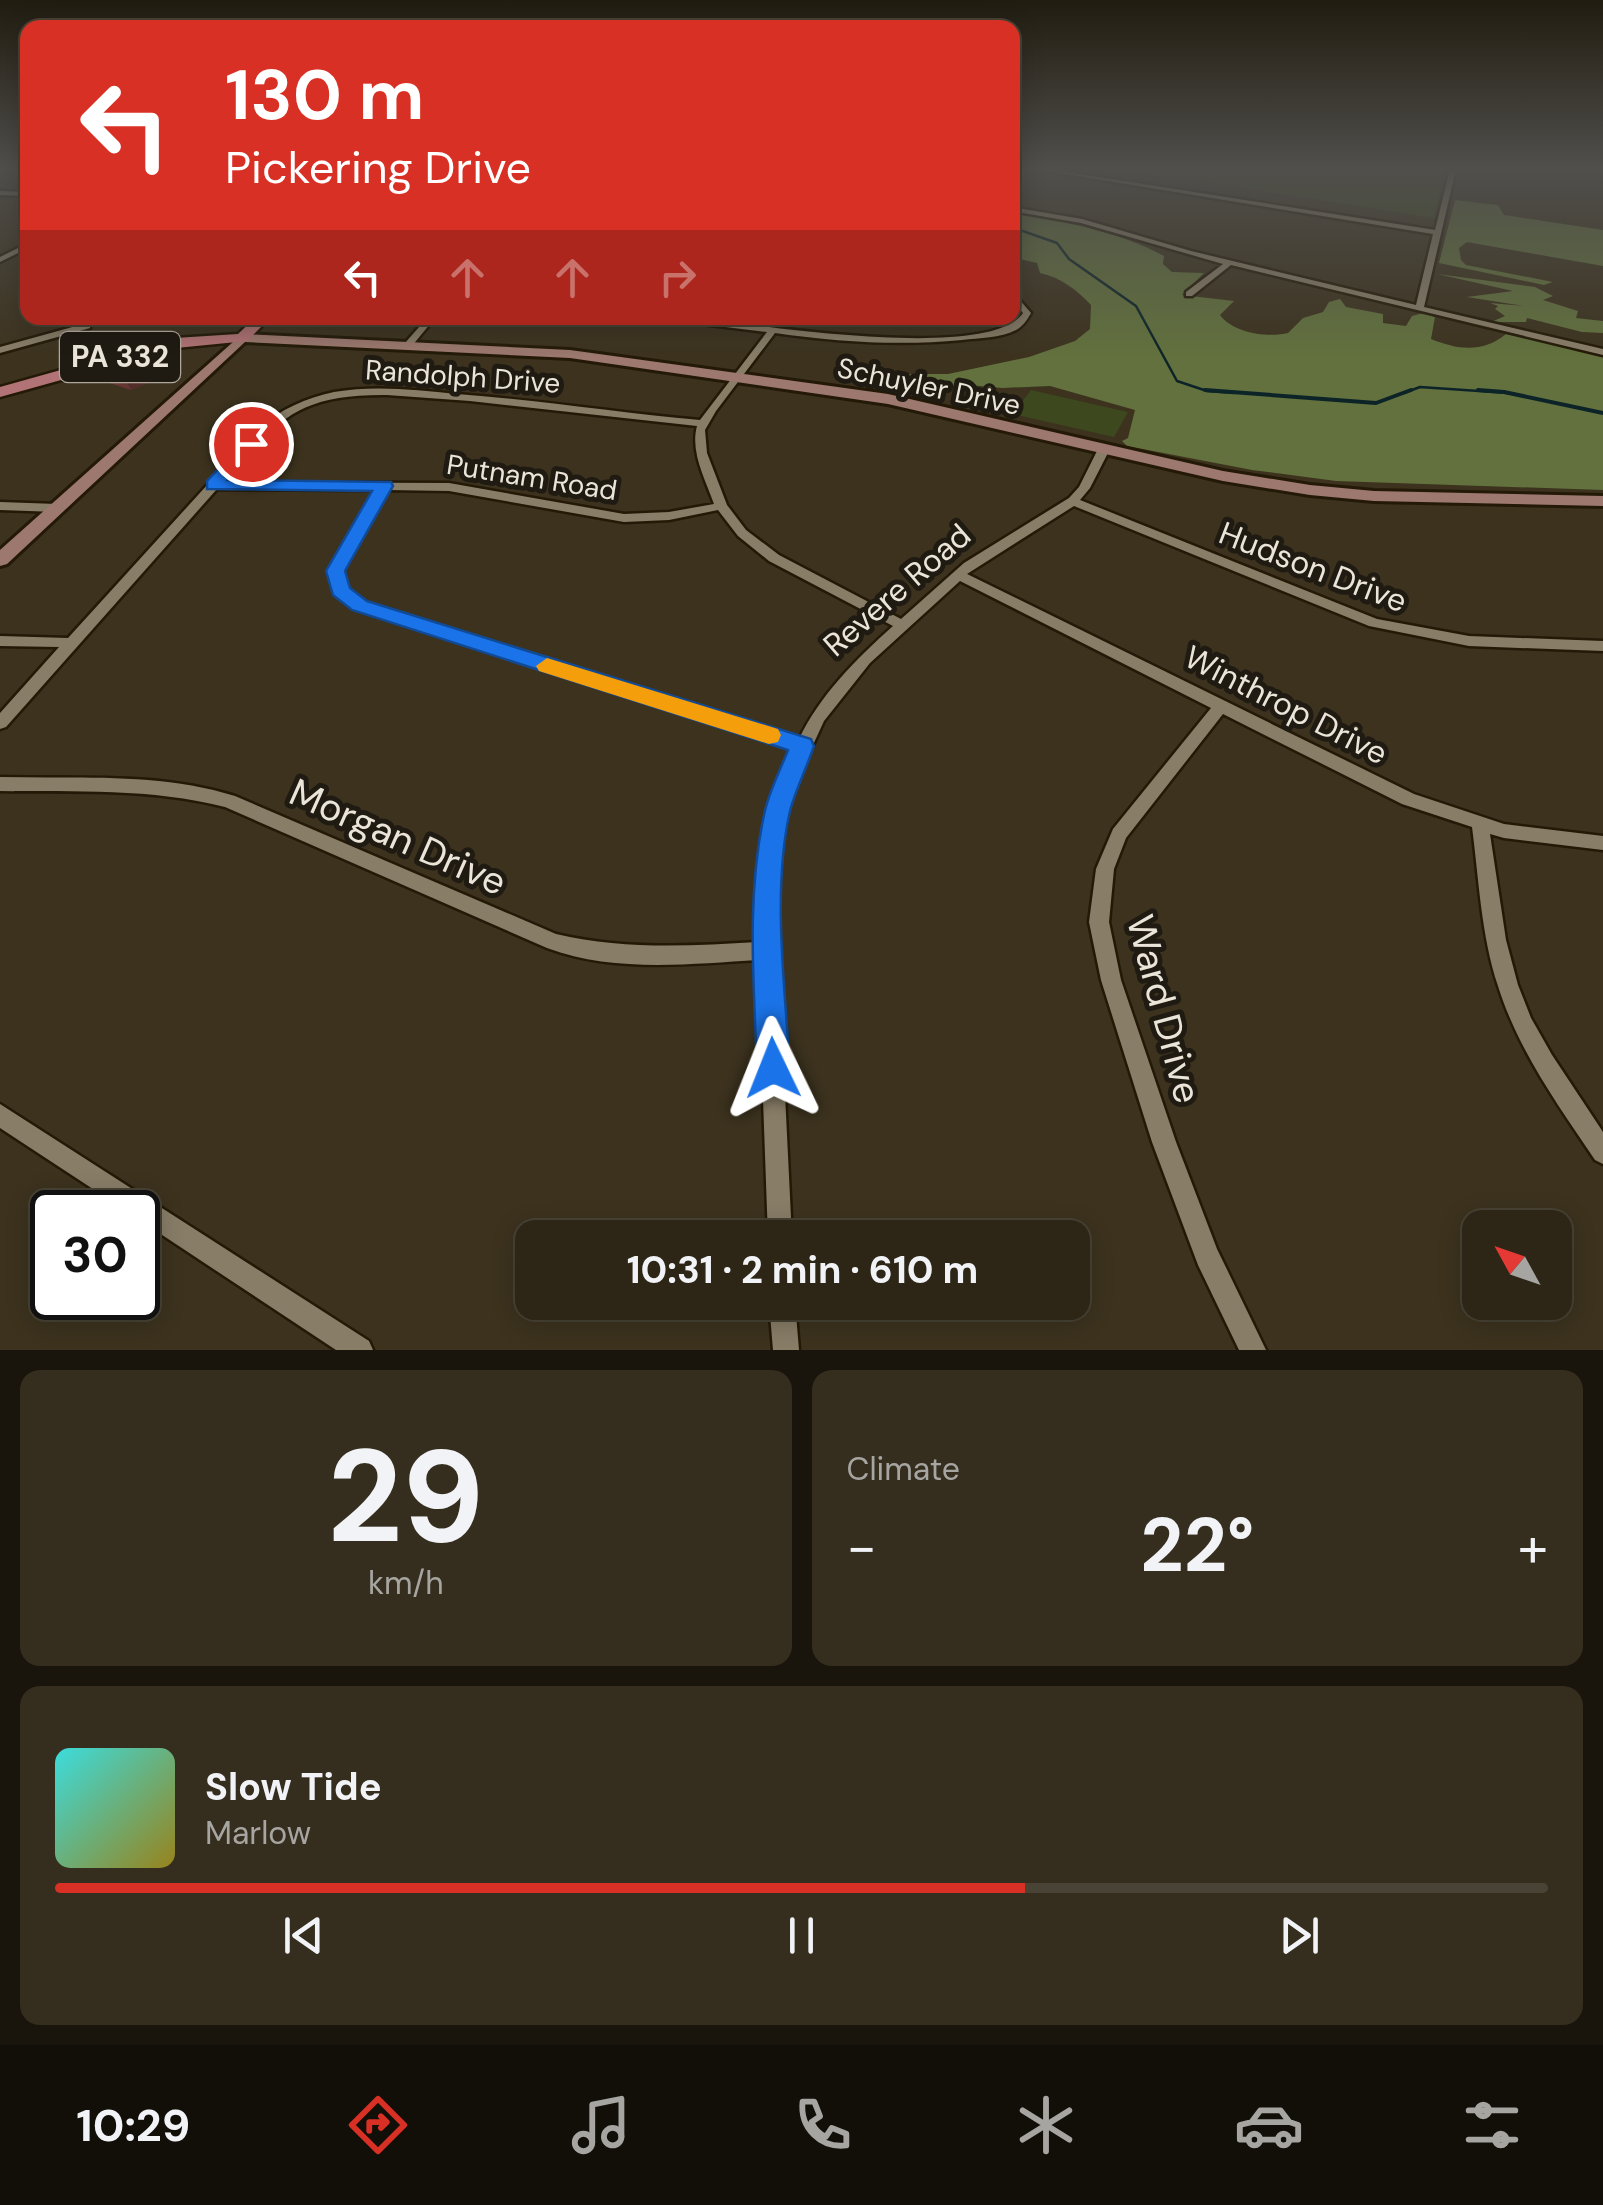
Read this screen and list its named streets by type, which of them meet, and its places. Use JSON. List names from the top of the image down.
{
  "streets": {
    "main road": ["PA 332"],
    "street": [
      "Randolph Drive",
      "Schuyler Drive",
      "Putnam Road",
      "Hudson Drive",
      "Revere Road",
      "Winthrop Drive",
      "Morgan Drive",
      "Ward Drive"
    ]
  },
  "crossings": [
    ["PA 332", "Schuyler Drive"],
    ["Randolph Drive", "Putnam Road"],
    ["Schuyler Drive", "Revere Road"],
    ["Hudson Drive", "Revere Road"],
    ["Revere Road", "Winthrop Drive"],
    ["Revere Road", "Morgan Drive"],
    ["Winthrop Drive", "Ward Drive"]
  ],
  "north": "top left",
  "page": {
    "turn": ["130 m", "Pickering Drive"],
    "limit": "30",
    "trip": "10:31 · 2 min · 610 m",
    "tile": [
      ["29", "km/h"],
      "Climate"
    ],
    "heat": ["−", "22°", "+"],
    "song": ["Slow Tide", "Marlow"],
    "tabs": "10:29"
  }
}
